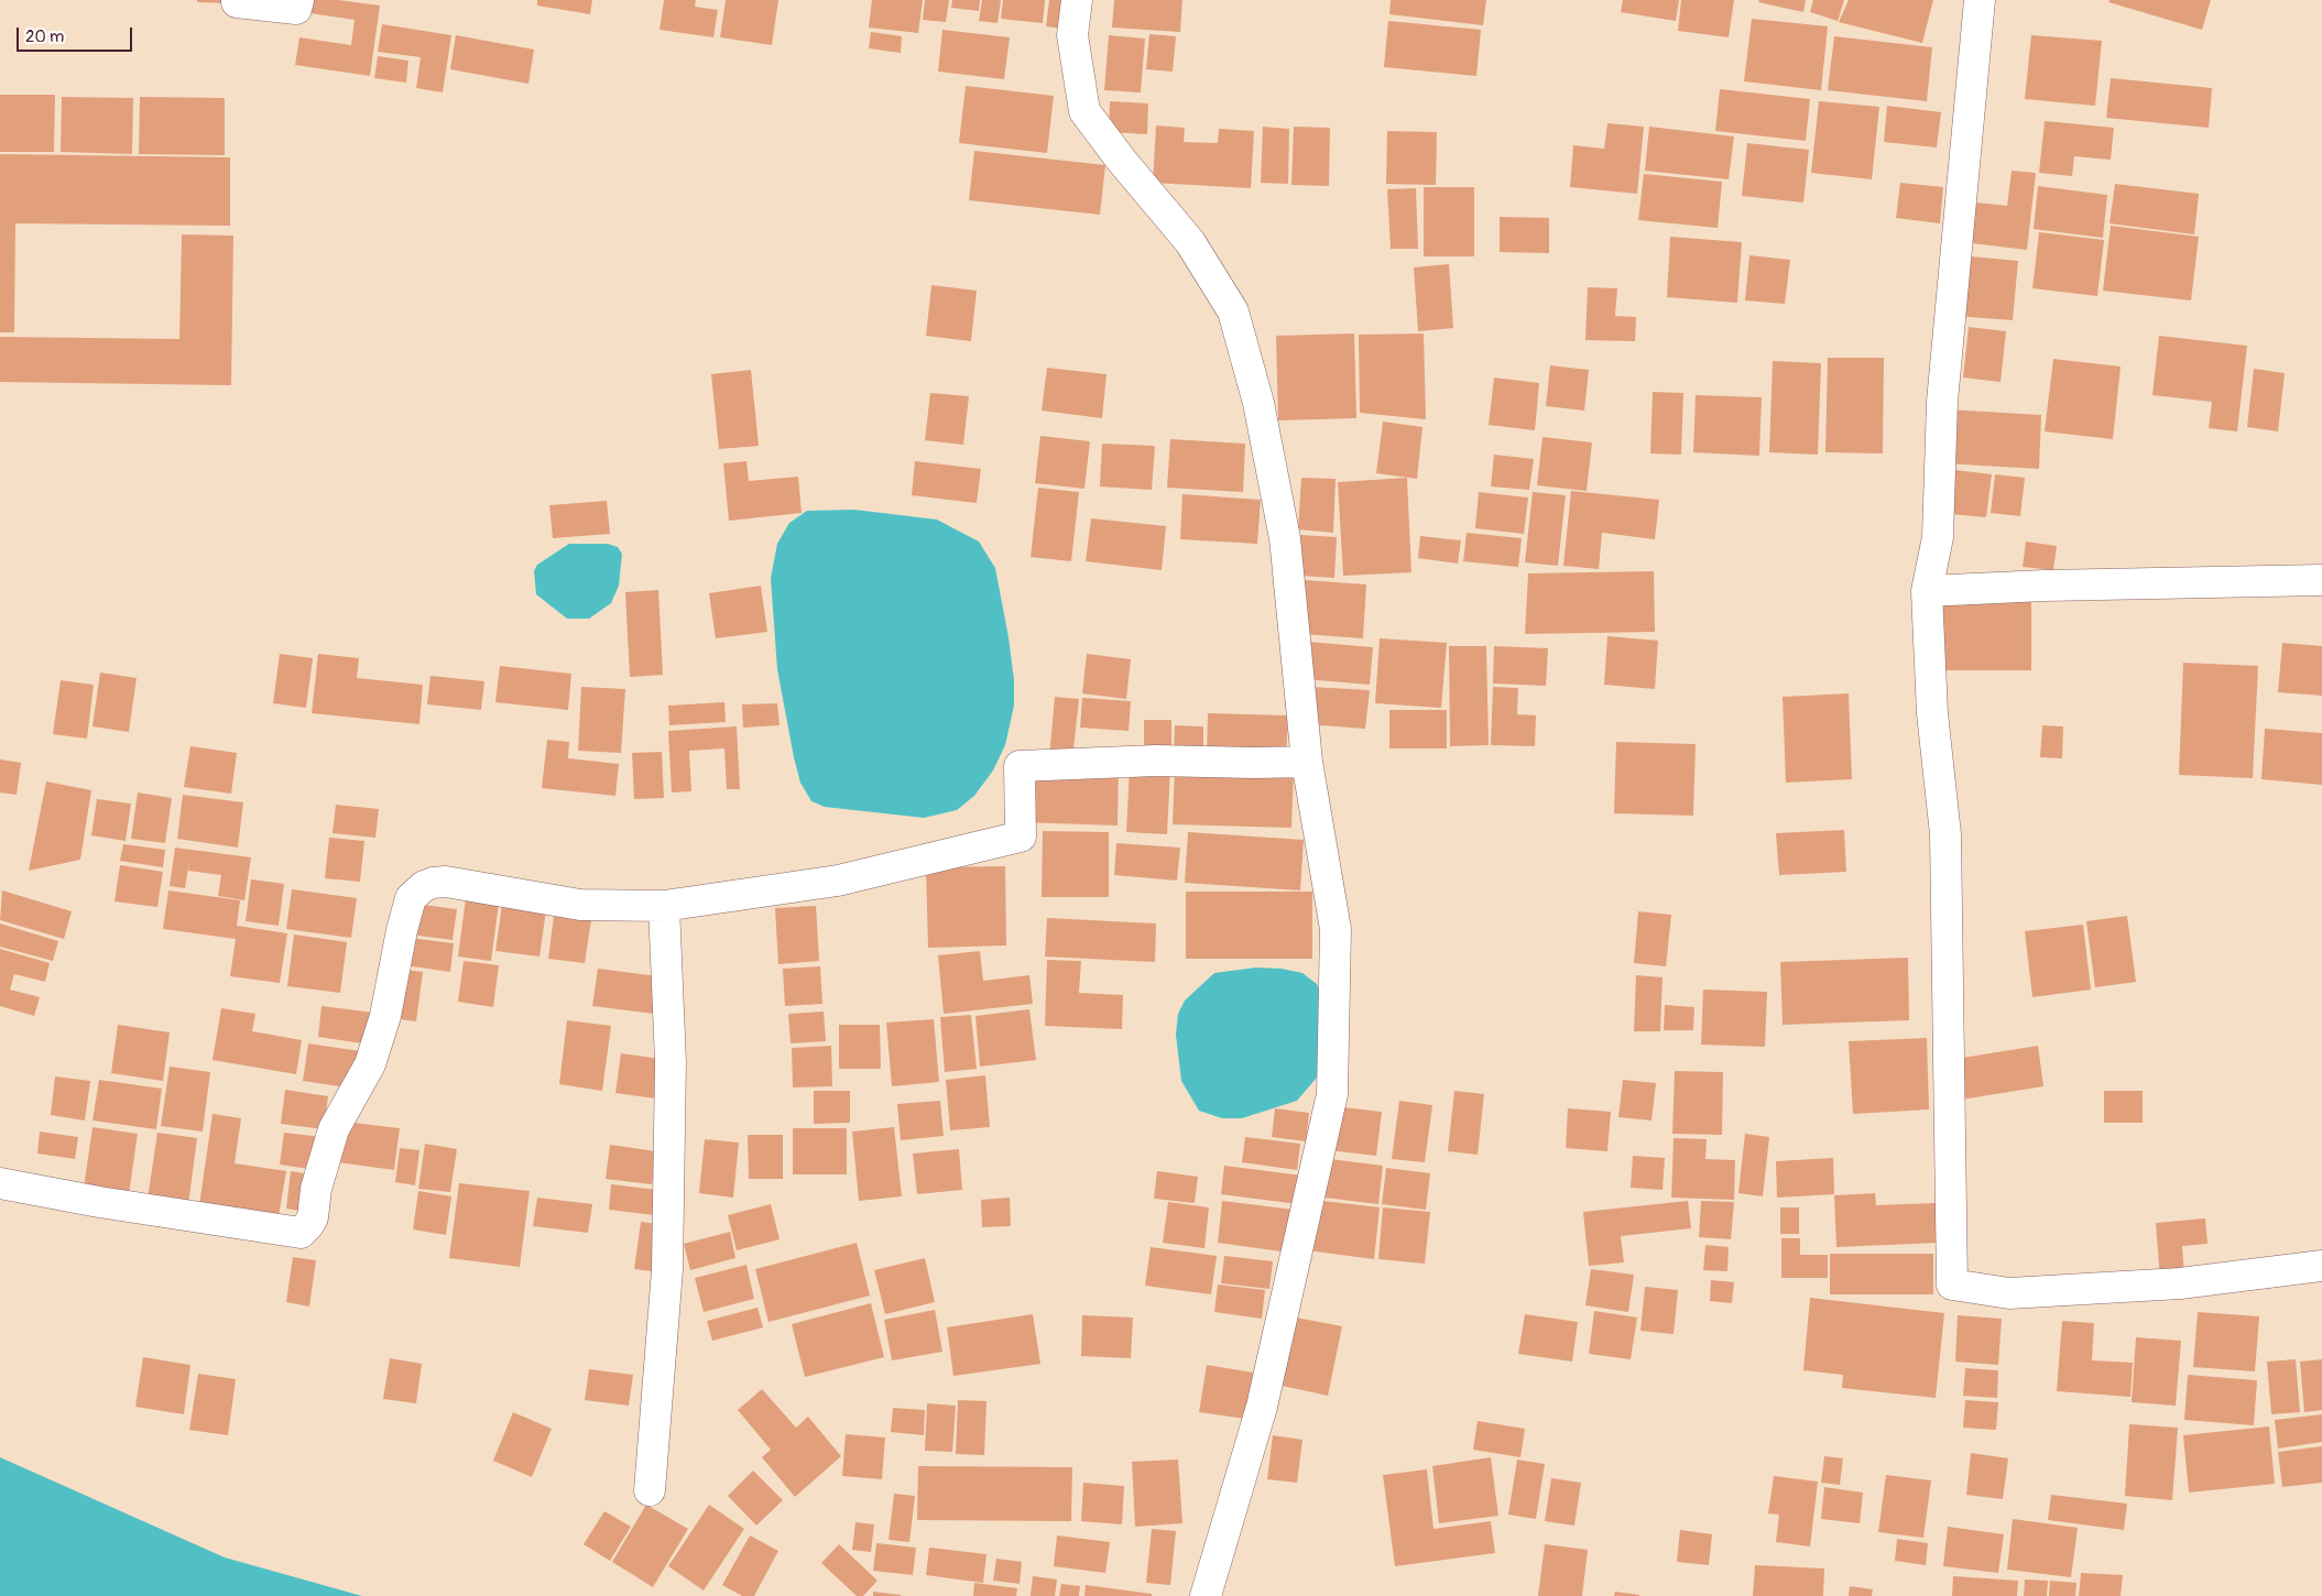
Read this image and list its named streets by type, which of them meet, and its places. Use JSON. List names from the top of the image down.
{
  "scale_bar": "20 m"
}
